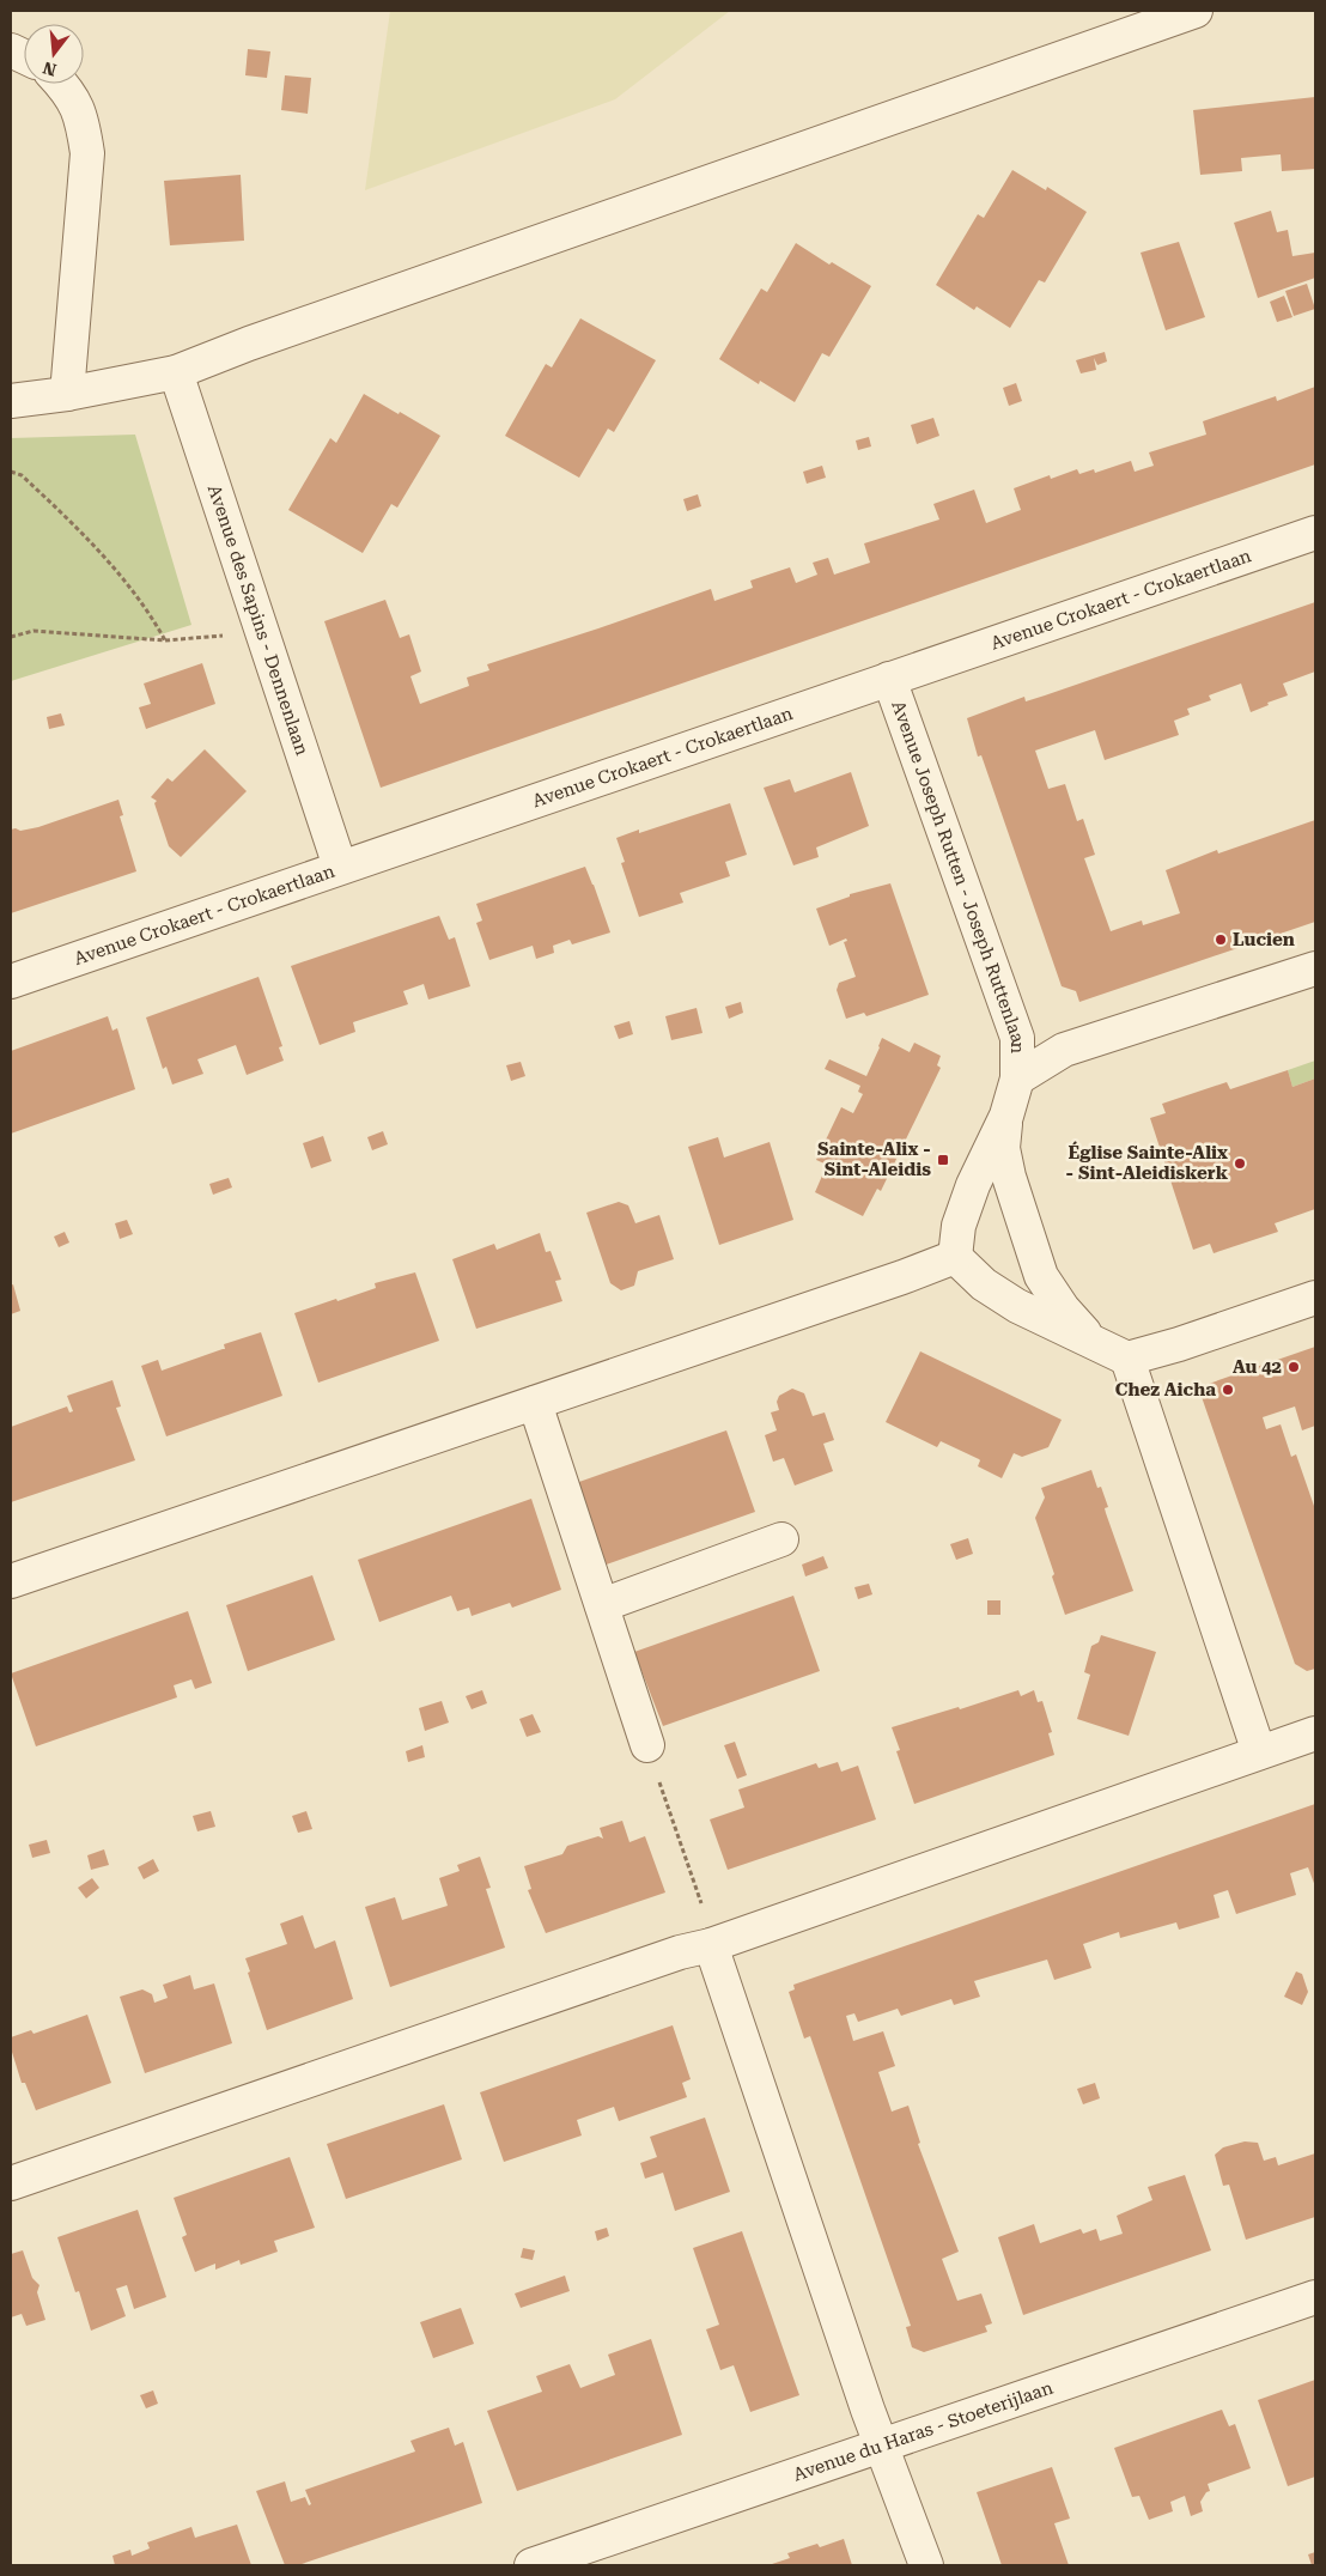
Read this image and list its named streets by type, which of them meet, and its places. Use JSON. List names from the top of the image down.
{
  "streets": {
    "street": [
      "Avenue Crokaert - Crokaertlaan",
      "Avenue des Sapins - Dennenlaan",
      "Avenue Joseph Rutten - Joseph Ruttenlaan",
      "Avenue du Haras - Stoeterijlaan"
    ]
  },
  "crossings": [
    ["Avenue Crokaert - Crokaertlaan", "Avenue des Sapins - Dennenlaan"],
    ["Avenue Crokaert - Crokaertlaan", "Avenue Joseph Rutten - Joseph Ruttenlaan"]
  ],
  "places": {
    "other": [
      "Lucien",
      "Église Sainte-Alix - Sint-Aleidiskerk",
      "Au 42",
      "Chez Aicha"
    ],
    "transit": ["Sainte-Alix - Sint-Aleidis"]
  },
  "north": "bottom"
}
